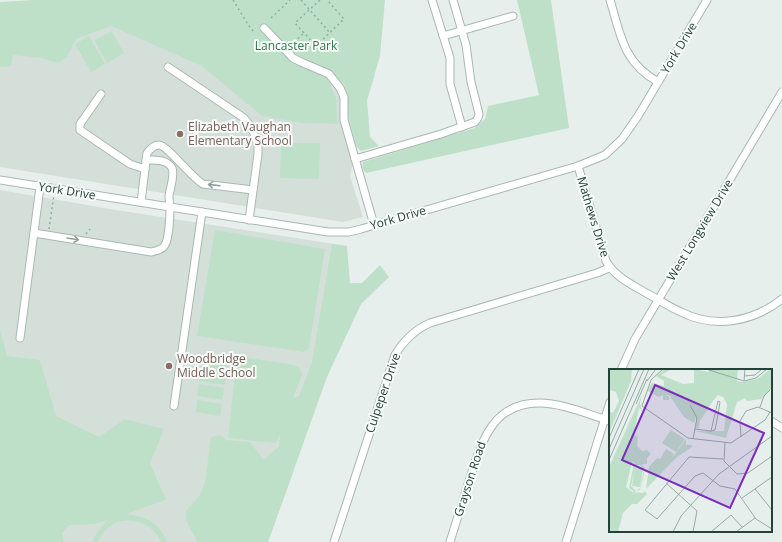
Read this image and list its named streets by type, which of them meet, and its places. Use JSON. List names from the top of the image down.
{
  "streets": {
    "street": [
      "York Drive",
      "Mathews Drive",
      "West Longview Drive",
      "Culpeper Drive",
      "Grayson Road"
    ]
  },
  "crossings": [
    ["York Drive", "Mathews Drive"],
    ["Mathews Drive", "West Longview Drive"],
    ["Mathews Drive", "Culpeper Drive"]
  ],
  "parks": ["Lancaster Park"],
  "places": ["Elizabeth Vaughan Elementary School", "Woodbridge Middle School"]
}
